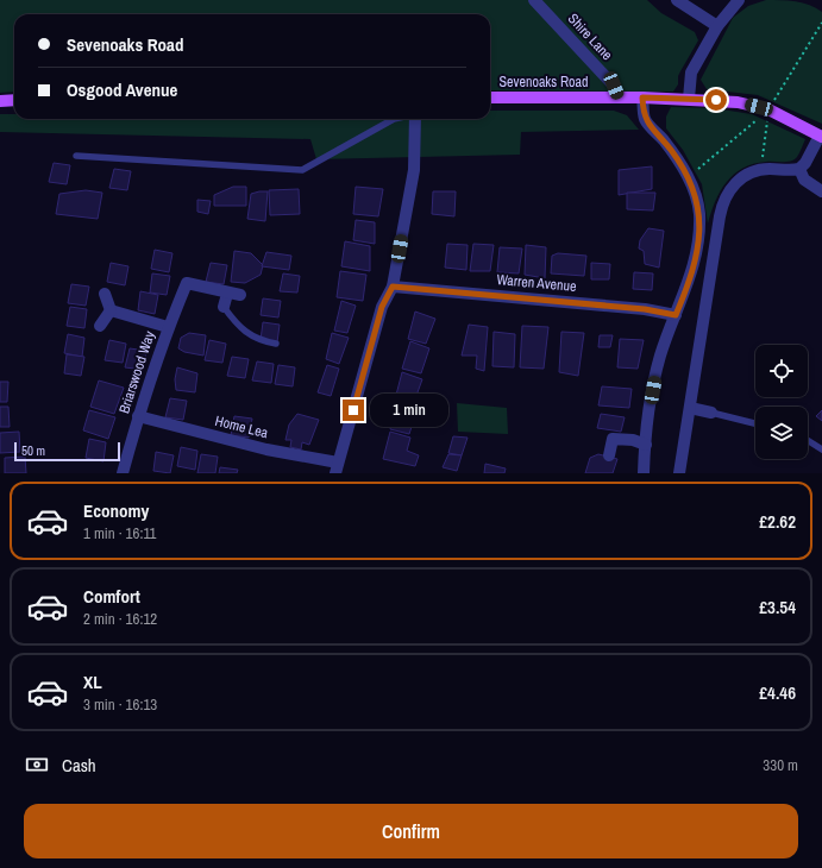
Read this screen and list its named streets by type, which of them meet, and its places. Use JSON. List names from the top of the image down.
{
  "streets": {
    "main road": ["Sevenoaks Road"],
    "street": [
      "Shire Lane",
      "Warren Avenue",
      "Briarswood Way",
      "Home Lea"
    ]
  },
  "crossings": [
    ["Shire Lane", "Sevenoaks Road"],
    ["Briarswood Way", "Home Lea"]
  ],
  "scale_bar": "50 m",
  "page": {
    "banner": ["Sevenoaks Road", "Osgood Avenue"],
    "bubble": "1 min",
    "scale": "50 m",
    "list": [
      {
        "name": "Economy",
        "note": "1 min · 16:11",
        "value": "£2.62"
      },
      {
        "name": "Comfort",
        "note": "2 min · 16:12",
        "value": "£3.54"
      },
      {
        "name": "XL",
        "note": "3 min · 16:13",
        "value": "£4.46"
      }
    ],
    "pay": ["Cash", "330 m"],
    "buttons": "Confirm"
  }
}
